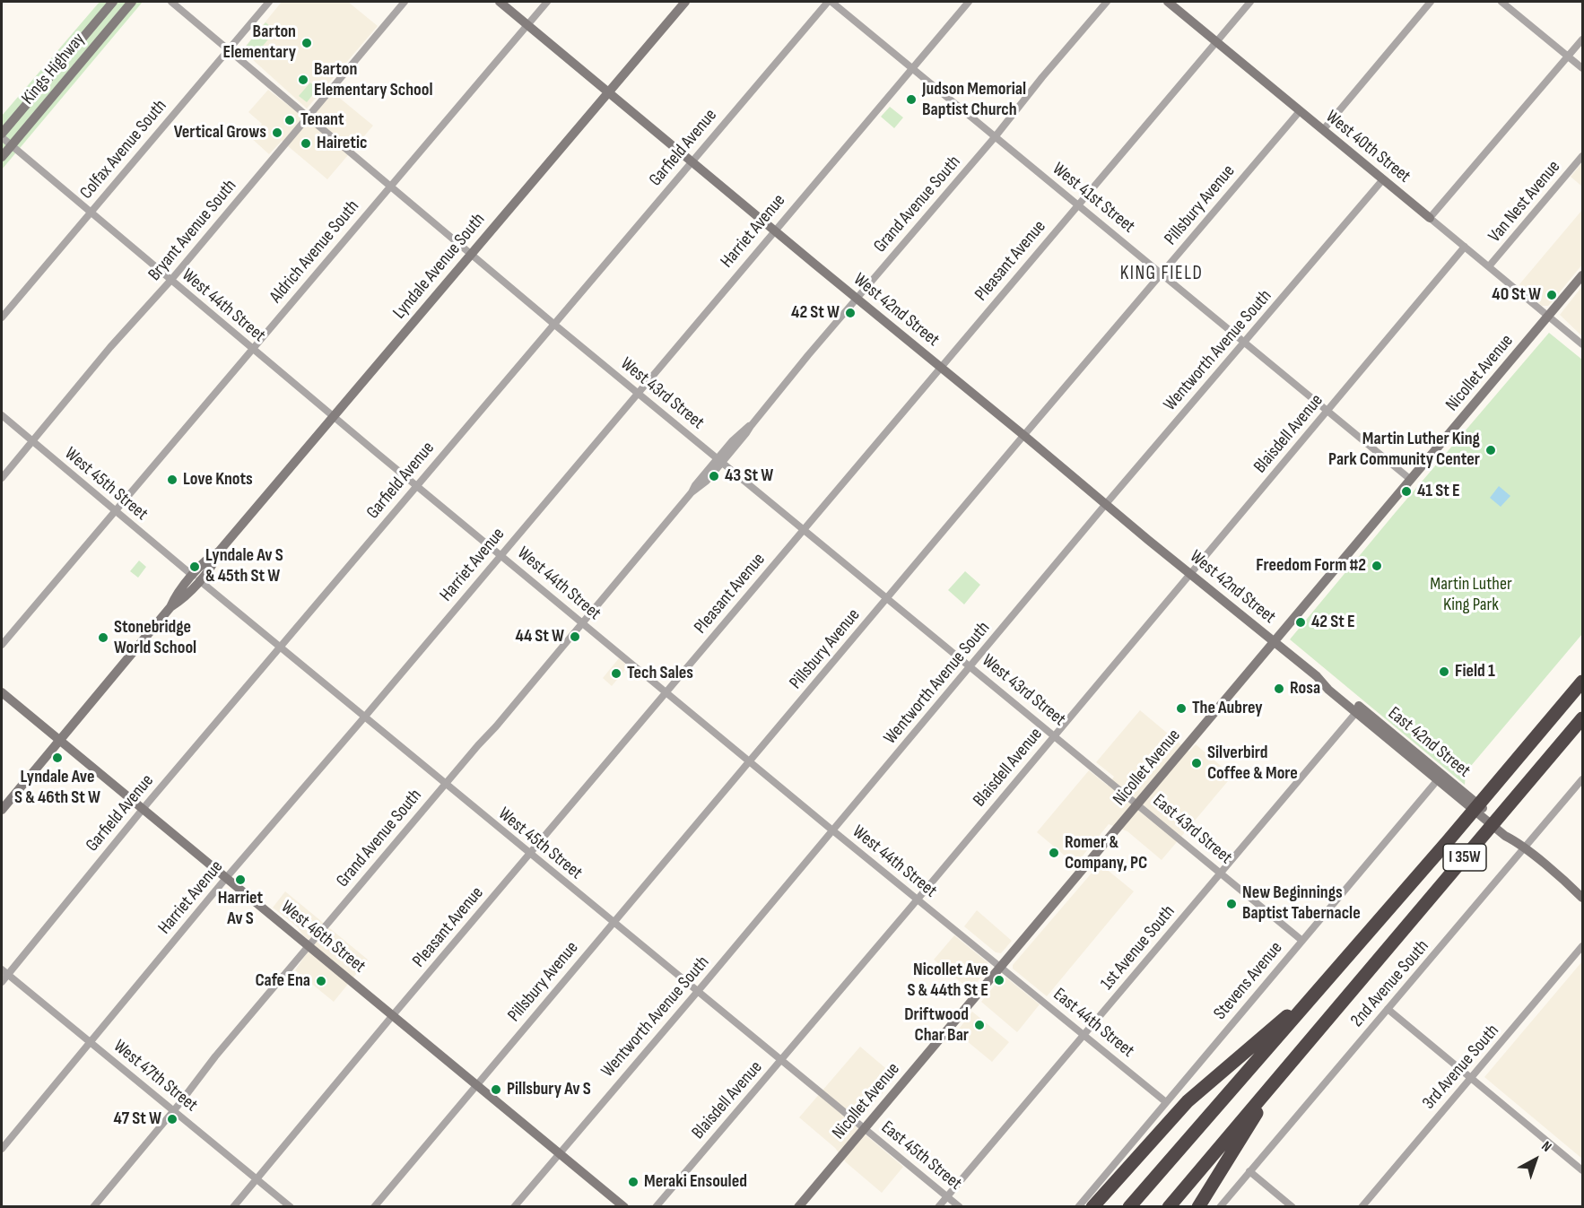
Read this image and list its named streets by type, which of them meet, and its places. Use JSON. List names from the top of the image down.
{
  "streets": {
    "highway": ["I 35W"],
    "main road": [
      "Kings Highway",
      "West 40th Street",
      "Lyndale Avenue South",
      "West 42nd Street",
      "Nicollet Avenue",
      "East 42nd Street",
      "West 46th Street"
    ],
    "street": [
      "Garfield Avenue",
      "Colfax Avenue South",
      "West 41st Street",
      "Van Nest Avenue",
      "Grand Avenue South",
      "Pillsbury Avenue",
      "Bryant Avenue South",
      "Harriet Avenue",
      "Aldrich Avenue South",
      "Pleasant Avenue",
      "West 44th Street",
      "Wentworth Avenue South",
      "West 43rd Street",
      "Blaisdell Avenue",
      "West 45th Street",
      "East 43rd Street",
      "1st Avenue South",
      "Stevens Avenue",
      "2nd Avenue South",
      "East 44th Street",
      "3rd Avenue South",
      "West 47th Street",
      "East 45th Street"
    ]
  },
  "crossings": [
    ["Kings Highway", "West 44th Street"],
    ["West 40th Street", "Van Nest Avenue"],
    ["West 40th Street", "Pillsbury Avenue"],
    ["West 40th Street", "Pleasant Avenue"],
    ["West 40th Street", "Wentworth Avenue South"],
    ["West 40th Street", "Nicollet Avenue"],
    ["West 40th Street", "Blaisdell Avenue"],
    ["Garfield Avenue", "West 41st Street"],
    ["Garfield Avenue", "West 44th Street"],
    ["Garfield Avenue", "West 42nd Street"],
    ["Garfield Avenue", "West 43rd Street"],
    ["Garfield Avenue", "West 45th Street"],
    ["Garfield Avenue", "West 46th Street"],
    ["Garfield Avenue", "West 47th Street"],
    ["Colfax Avenue South", "West 44th Street"],
    ["Colfax Avenue South", "West 43rd Street"],
    ["West 41st Street", "Grand Avenue South"],
    ["West 41st Street", "Pillsbury Avenue"],
    ["West 41st Street", "Harriet Avenue"],
    ["West 41st Street", "Pleasant Avenue"],
    ["West 41st Street", "Wentworth Avenue South"],
    ["West 41st Street", "Nicollet Avenue"],
    ["West 41st Street", "Blaisdell Avenue"],
    ["Grand Avenue South", "West 44th Street"],
    ["Grand Avenue South", "West 42nd Street"],
    ["Grand Avenue South", "West 43rd Street"],
    ["Grand Avenue South", "West 45th Street"],
    ["Grand Avenue South", "West 46th Street"],
    ["Grand Avenue South", "West 47th Street"],
    ["Pillsbury Avenue", "West 44th Street"],
    ["Pillsbury Avenue", "West 42nd Street"],
    ["Pillsbury Avenue", "West 43rd Street"],
    ["Pillsbury Avenue", "West 45th Street"],
    ["Pillsbury Avenue", "West 46th Street"],
    ["Bryant Avenue South", "West 44th Street"],
    ["Bryant Avenue South", "West 43rd Street"],
    ["Bryant Avenue South", "West 45th Street"],
    ["Harriet Avenue", "West 44th Street"],
    ["Harriet Avenue", "West 42nd Street"],
    ["Harriet Avenue", "West 43rd Street"],
    ["Harriet Avenue", "West 45th Street"],
    ["Harriet Avenue", "West 46th Street"],
    ["Harriet Avenue", "West 47th Street"],
    ["Aldrich Avenue South", "West 44th Street"],
    ["Aldrich Avenue South", "West 42nd Street"],
    ["Aldrich Avenue South", "West 43rd Street"],
    ["Aldrich Avenue South", "West 45th Street"],
    ["Pleasant Avenue", "West 44th Street"],
    ["Pleasant Avenue", "West 42nd Street"],
    ["Pleasant Avenue", "West 43rd Street"],
    ["Pleasant Avenue", "West 45th Street"],
    ["Pleasant Avenue", "West 46th Street"],
    ["Pleasant Avenue", "West 47th Street"],
    ["Lyndale Avenue South", "West 44th Street"],
    ["Lyndale Avenue South", "West 42nd Street"],
    ["Lyndale Avenue South", "West 43rd Street"],
    ["Lyndale Avenue South", "West 45th Street"],
    ["Lyndale Avenue South", "West 46th Street"],
    ["West 44th Street", "Wentworth Avenue South"],
    ["West 44th Street", "Nicollet Avenue"],
    ["West 44th Street", "Blaisdell Avenue"],
    ["West 44th Street", "East 44th Street"],
    ["West 42nd Street", "Wentworth Avenue South"],
    ["West 42nd Street", "Nicollet Avenue"],
    ["West 42nd Street", "Blaisdell Avenue"],
    ["West 42nd Street", "East 42nd Street"],
    ["Wentworth Avenue South", "West 43rd Street"],
    ["Wentworth Avenue South", "West 45th Street"],
    ["Wentworth Avenue South", "West 46th Street"],
    ["Nicollet Avenue", "West 43rd Street"],
    ["Nicollet Avenue", "West 45th Street"],
    ["Nicollet Avenue", "East 42nd Street"],
    ["Nicollet Avenue", "East 43rd Street"],
    ["Nicollet Avenue", "East 44th Street"],
    ["Nicollet Avenue", "East 45th Street"],
    ["West 43rd Street", "Blaisdell Avenue"],
    ["West 43rd Street", "East 43rd Street"],
    ["Blaisdell Avenue", "West 45th Street"],
    ["West 45th Street", "East 45th Street"],
    ["East 42nd Street", "1st Avenue South"],
    ["East 42nd Street", "Stevens Avenue"],
    ["East 42nd Street", "2nd Avenue South"],
    ["East 43rd Street", "1st Avenue South"],
    ["East 43rd Street", "Stevens Avenue"],
    ["1st Avenue South", "East 44th Street"],
    ["1st Avenue South", "East 45th Street"],
    ["Stevens Avenue", "East 44th Street"]
  ],
  "districts": ["KING FIELD"],
  "parks": ["Martin Luther King Park"],
  "places": [
    "Barton Elementary",
    "Barton Elementary School",
    "Judson Memorial Baptist Church",
    "Tenant",
    "Vertical Grows",
    "Hairetic",
    "40 St W",
    "42 St W",
    "Martin Luther King Park Community Center",
    "43 St W",
    "Love Knots",
    "41 St E",
    "Freedom Form #2",
    "Lyndale Av S & 45th St W",
    "42 St E",
    "44 St W",
    "Stonebridge World School",
    "Field 1",
    "Tech Sales",
    "Rosa",
    "The Aubrey",
    "Lyndale Ave S & 46th St W",
    "Silverbird Coffee & More",
    "Romer & Company, PC",
    "Harriet Av S",
    "New Beginnings Baptist Tabernacle",
    "Nicollet Ave S & 44th St E",
    "Cafe Ena",
    "Driftwood Char Bar",
    "Pillsbury Av S",
    "47 St W",
    "Meraki Ensouled"
  ],
  "north": "top right"
}
